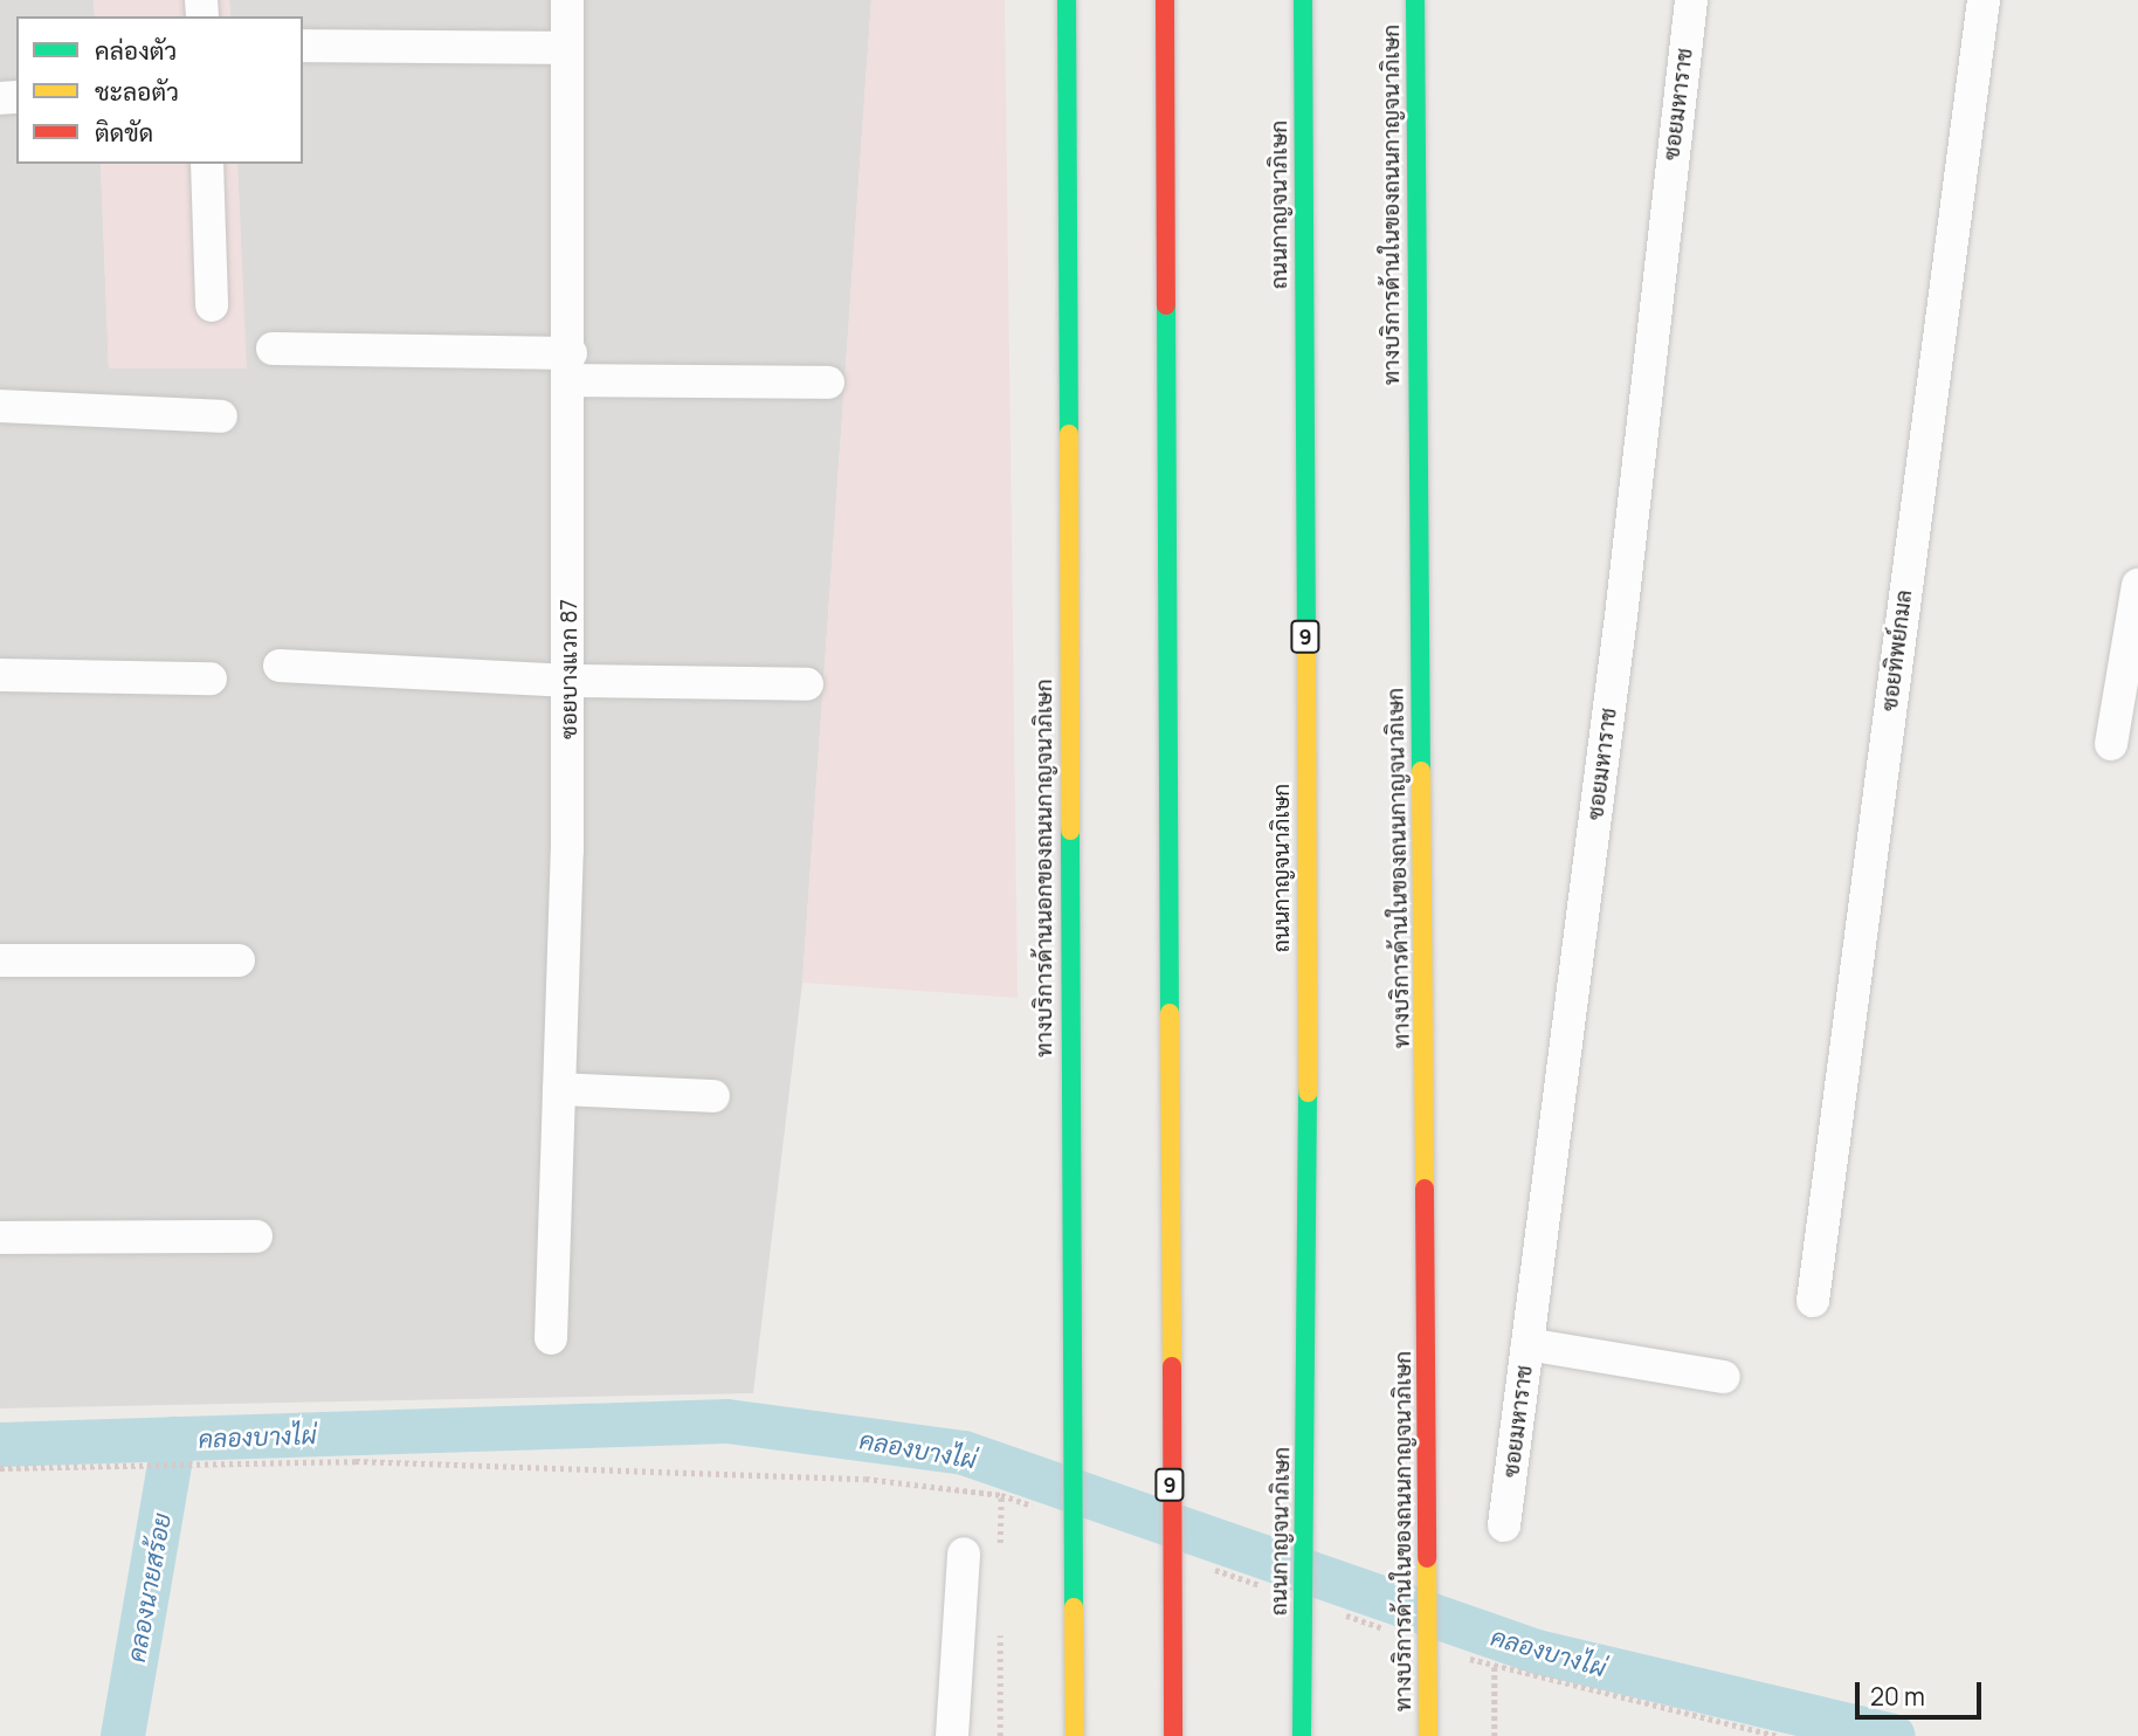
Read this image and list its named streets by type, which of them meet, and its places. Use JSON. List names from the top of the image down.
{
  "streets": {
    "main road": [
      "ถนนกาญจนาภิเษก",
      "ทางบริการด้านในของถนนกาญจนาภิเษก",
      "9",
      "ทางบริการด้านนอกของถนนกาญจนาภิเษก"
    ],
    "street": ["ซอยมหาราช", "ซอยทิพย์กมล", "ซอยบางแวก 87"]
  },
  "water": ["คลองบางไผ่", "คลองนายสร้อย"],
  "legend": ["คล่องตัว", "ชะลอตัว", "ติดขัด"],
  "scale_bar": "20 m"
}
